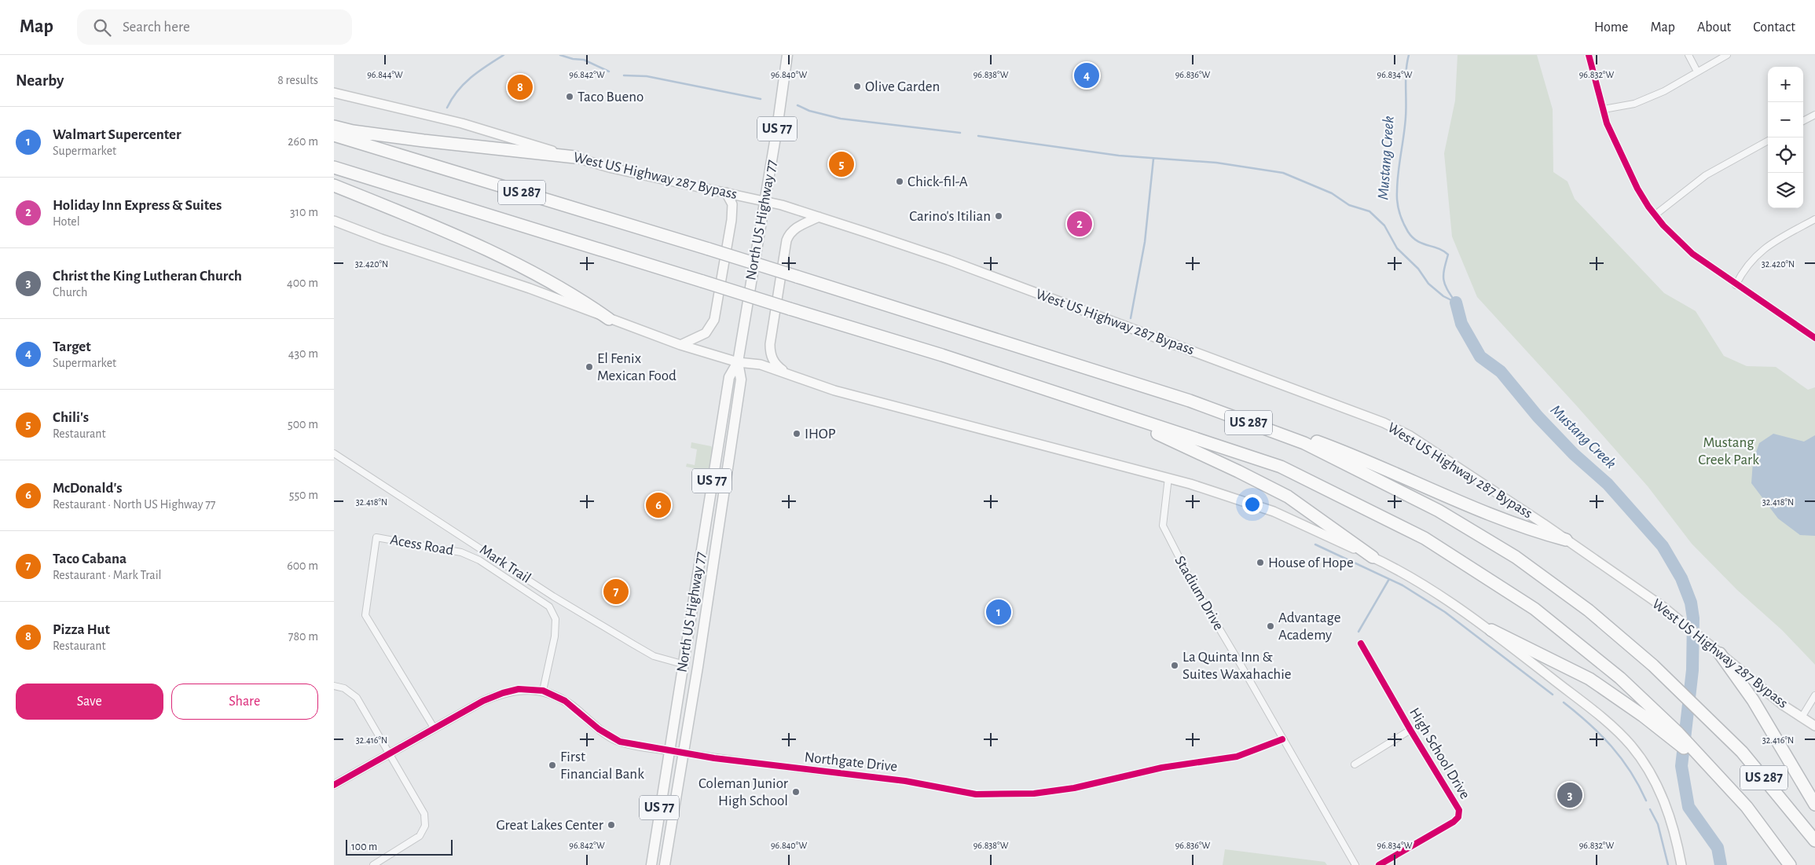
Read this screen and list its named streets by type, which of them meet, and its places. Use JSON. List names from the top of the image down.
{
  "streets": {
    "highway": ["US 287"],
    "main road": ["US 77", "West US Highway 287 Bypass", "North US Highway 77"],
    "street": [
      "Acess Road",
      "Mark Trail",
      "Stadium Drive",
      "High School Drive",
      "Northgate Drive"
    ]
  },
  "crossings": [
    ["West US Highway 287 Bypass", "North US Highway 77"],
    ["North US Highway 77", "Mark Trail"],
    ["North US Highway 77", "Northgate Drive"],
    ["Acess Road", "Northgate Drive"],
    ["Stadium Drive", "Northgate Drive"]
  ],
  "water": ["Mustang Creek"],
  "parks": ["Mustang Creek Park"],
  "places": [
    "Olive Garden",
    "Taco Bueno",
    "Chick-fil-A",
    "Carino's Itilian",
    "El Fenix Mexican Food",
    "IHOP",
    "House of Hope",
    "Advantage Academy",
    "La Quinta Inn & Suites Waxahachie",
    "First Financial Bank",
    "Coleman Junior High School",
    "Great Lakes Center"
  ],
  "scale_bar": "100 m",
  "page": {
    "header": "Map",
    "search": "Search here",
    "nav": [
      "Home",
      "Map",
      "About",
      "Contact"
    ],
    "heading": ["Nearby", "8 results"],
    "pins": [
      "4",
      "8",
      "5",
      "2",
      "6",
      "7",
      "1",
      "3"
    ],
    "map_buttons": ["+", "−"],
    "list": [
      {
        "mark": "1",
        "name": "Walmart Supercenter",
        "note": "Supermarket",
        "value": "260 m"
      },
      {
        "mark": "2",
        "name": "Holiday Inn Express & Suites",
        "note": "Hotel",
        "value": "310 m"
      },
      {
        "mark": "3",
        "name": "Christ the King Lutheran Church",
        "note": "Church",
        "value": "400 m"
      },
      {
        "mark": "4",
        "name": "Target",
        "note": "Supermarket",
        "value": "430 m"
      },
      {
        "mark": "5",
        "name": "Chili's",
        "note": "Restaurant",
        "value": "500 m"
      },
      {
        "mark": "6",
        "name": "McDonald's",
        "note": "Restaurant · North US Highway 77",
        "value": "550 m"
      },
      {
        "mark": "7",
        "name": "Taco Cabana",
        "note": "Restaurant · Mark Trail",
        "value": "600 m"
      },
      {
        "mark": "8",
        "name": "Pizza Hut",
        "note": "Restaurant",
        "value": "780 m"
      }
    ],
    "buttons": ["Save", "Share"],
    "scale": "100 m"
  },
  "coordinates": [
    "96.844°W",
    "96.842°W",
    "96.840°W",
    "96.838°W",
    "96.836°W",
    "96.834°W",
    "96.832°W",
    "32.420°N",
    "32.418°N",
    "32.416°N"
  ]
}
